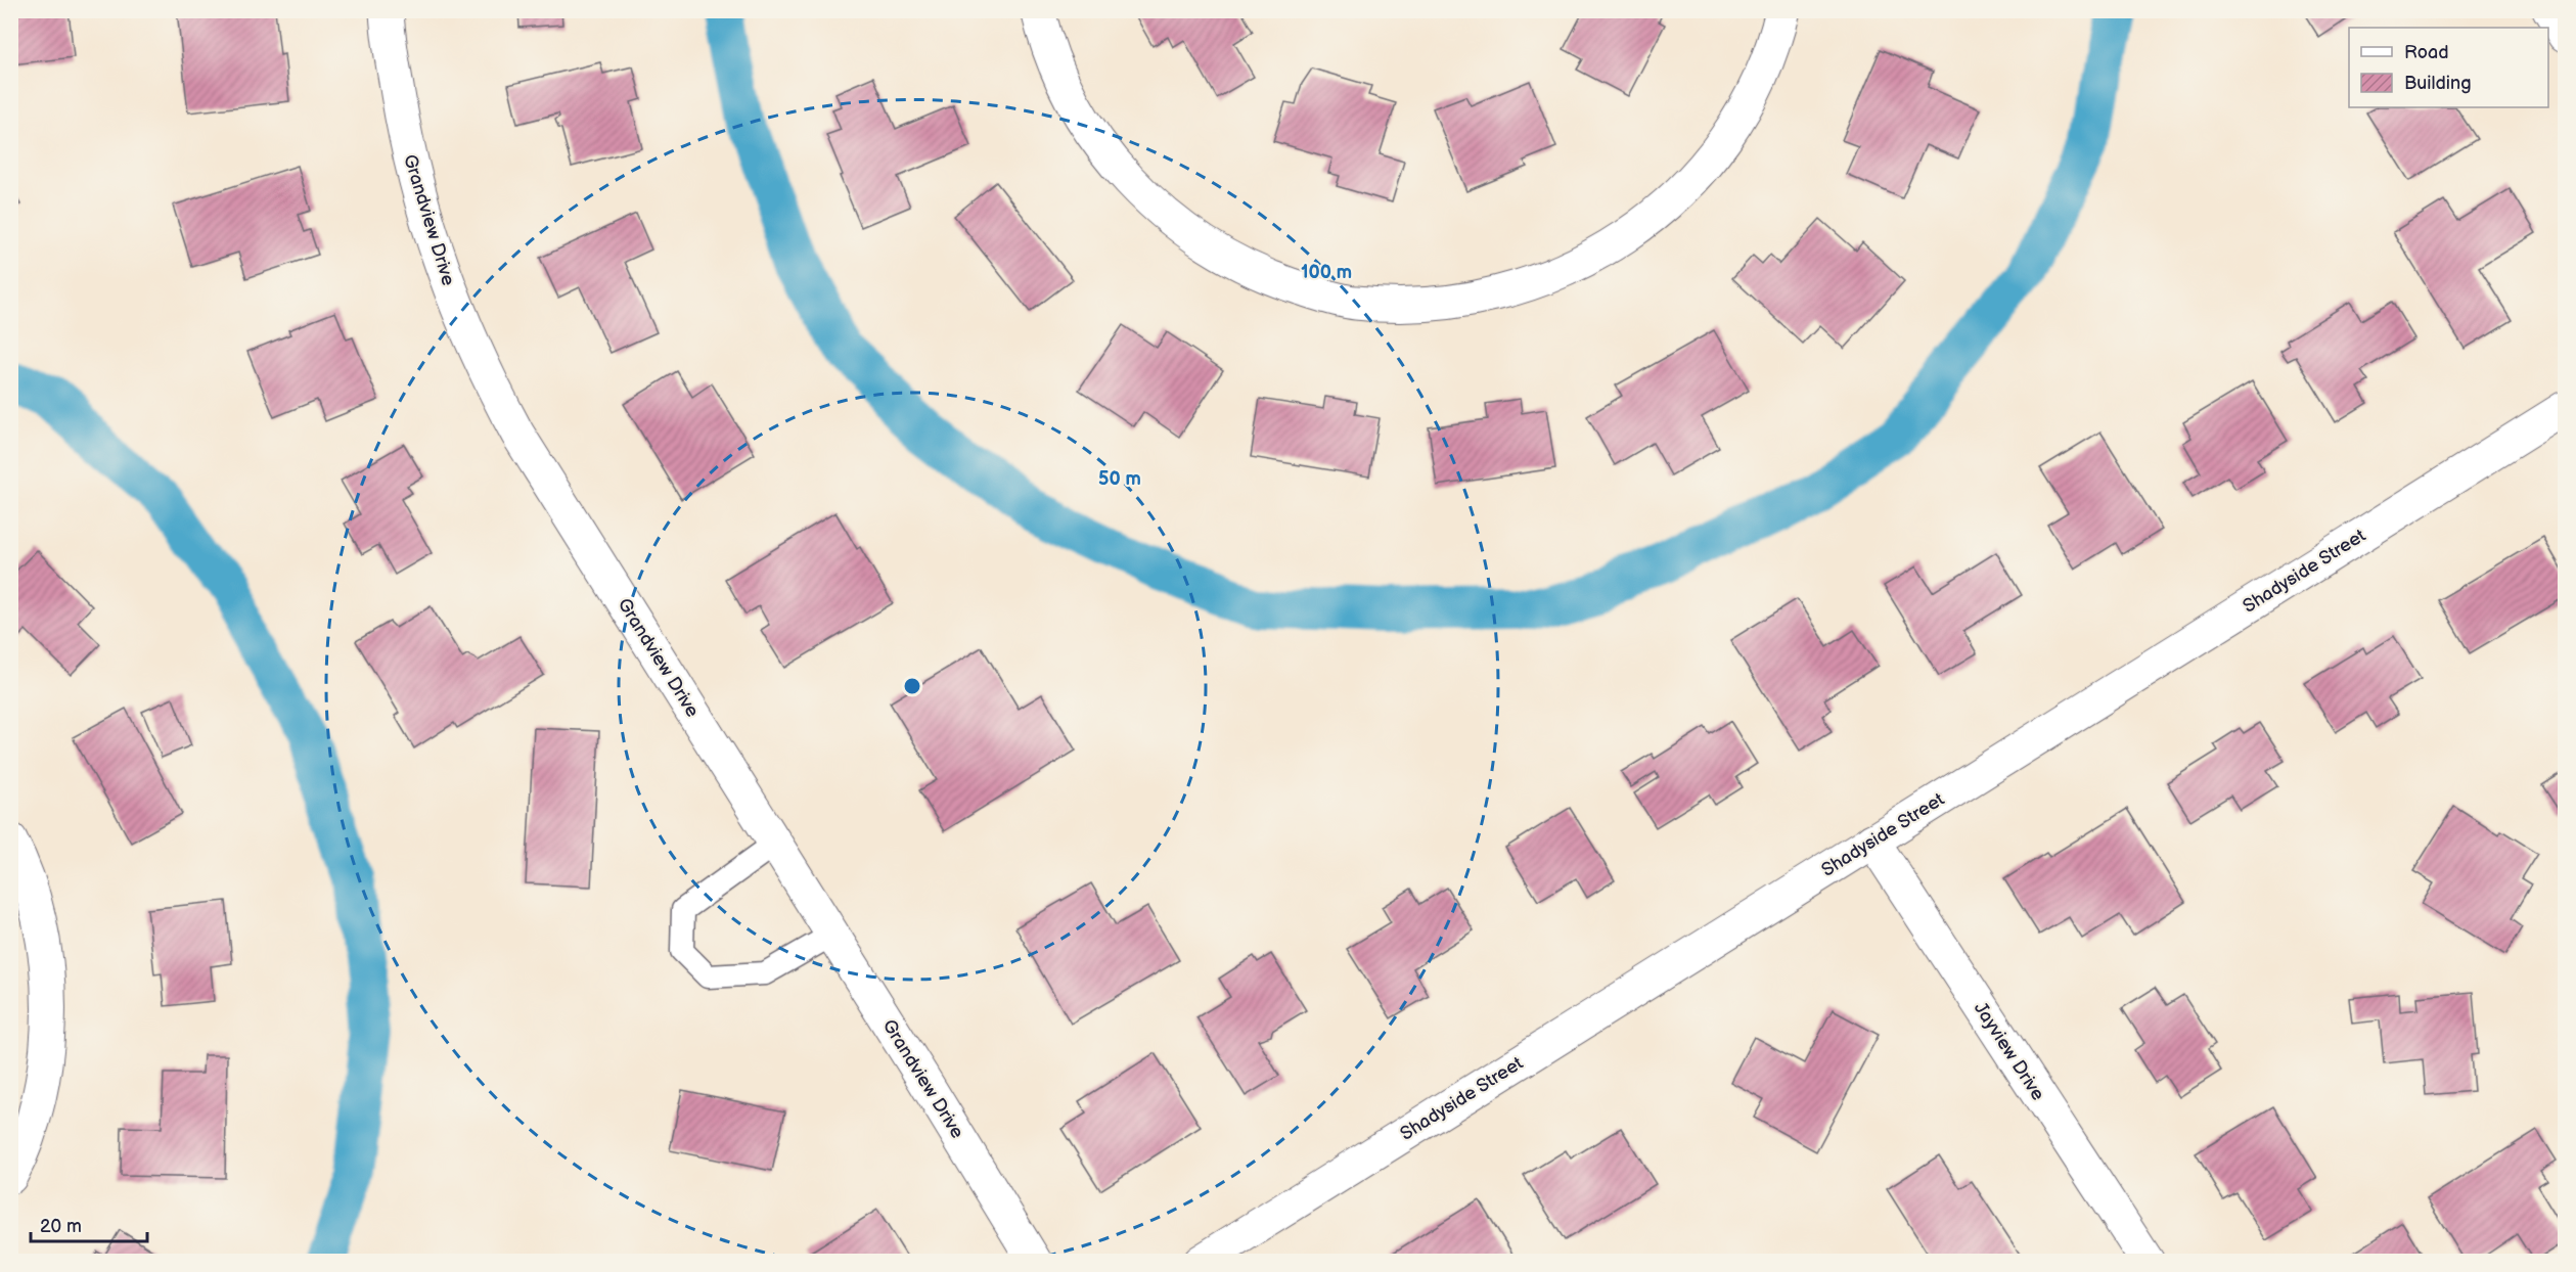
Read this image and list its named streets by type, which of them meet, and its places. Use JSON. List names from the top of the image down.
{
  "streets": {
    "street": ["Grandview Drive", "Shadyside Street", "Jayview Drive"]
  },
  "crossings": [
    ["Shadyside Street", "Jayview Drive"]
  ],
  "legend": ["Road", "Building"],
  "scale_bar": "20 m",
  "rings": ["100 m", "50 m"]
}
